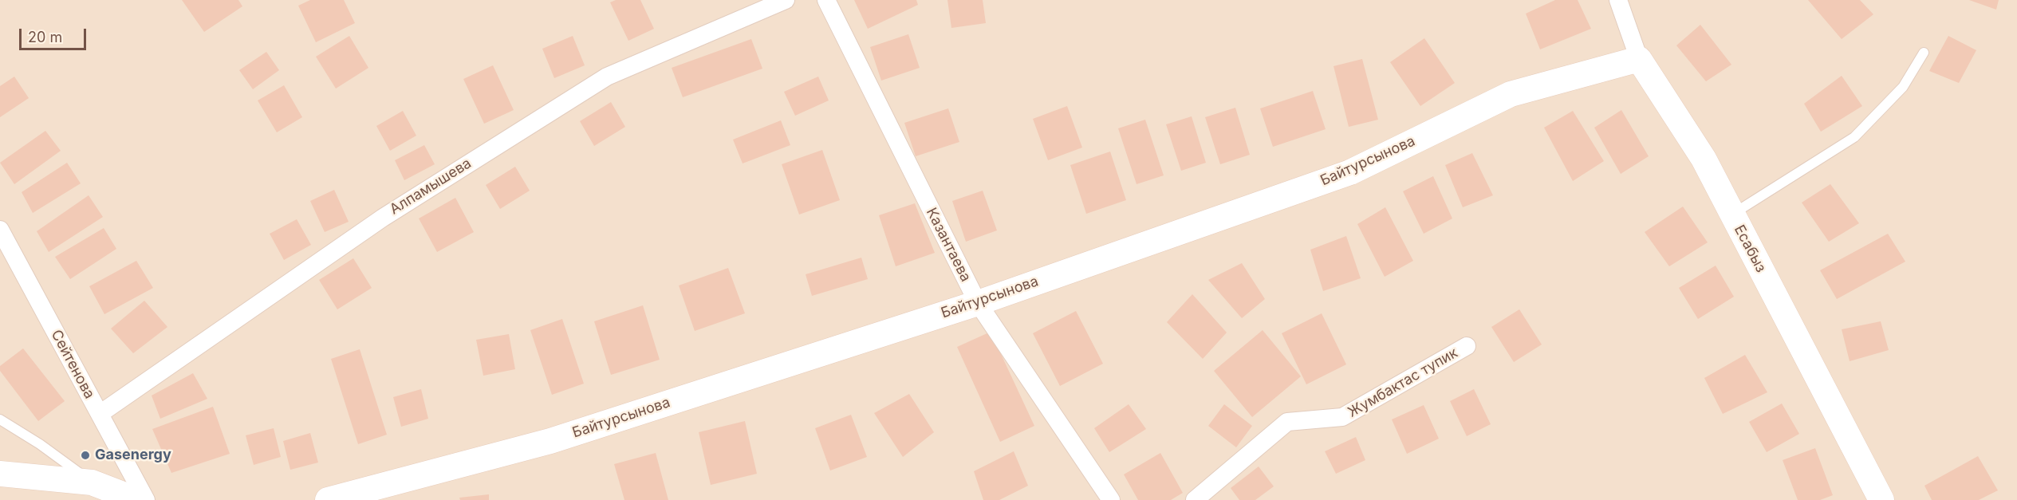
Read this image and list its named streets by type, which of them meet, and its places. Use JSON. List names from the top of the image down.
{
  "streets": {
    "main road": ["Байтурсынова", "Есабыз"],
    "street": [
      "Алпамышева",
      "Казантаева",
      "Сейтенова",
      "Жумбактас тупик"
    ]
  },
  "crossings": [
    ["Байтурсынова", "Казантаева"],
    ["Байтурсынова", "Есабыз"],
    ["Алпамышева", "Сейтенова"]
  ],
  "places": ["Gasenergy"],
  "scale_bar": "20 m"
}
